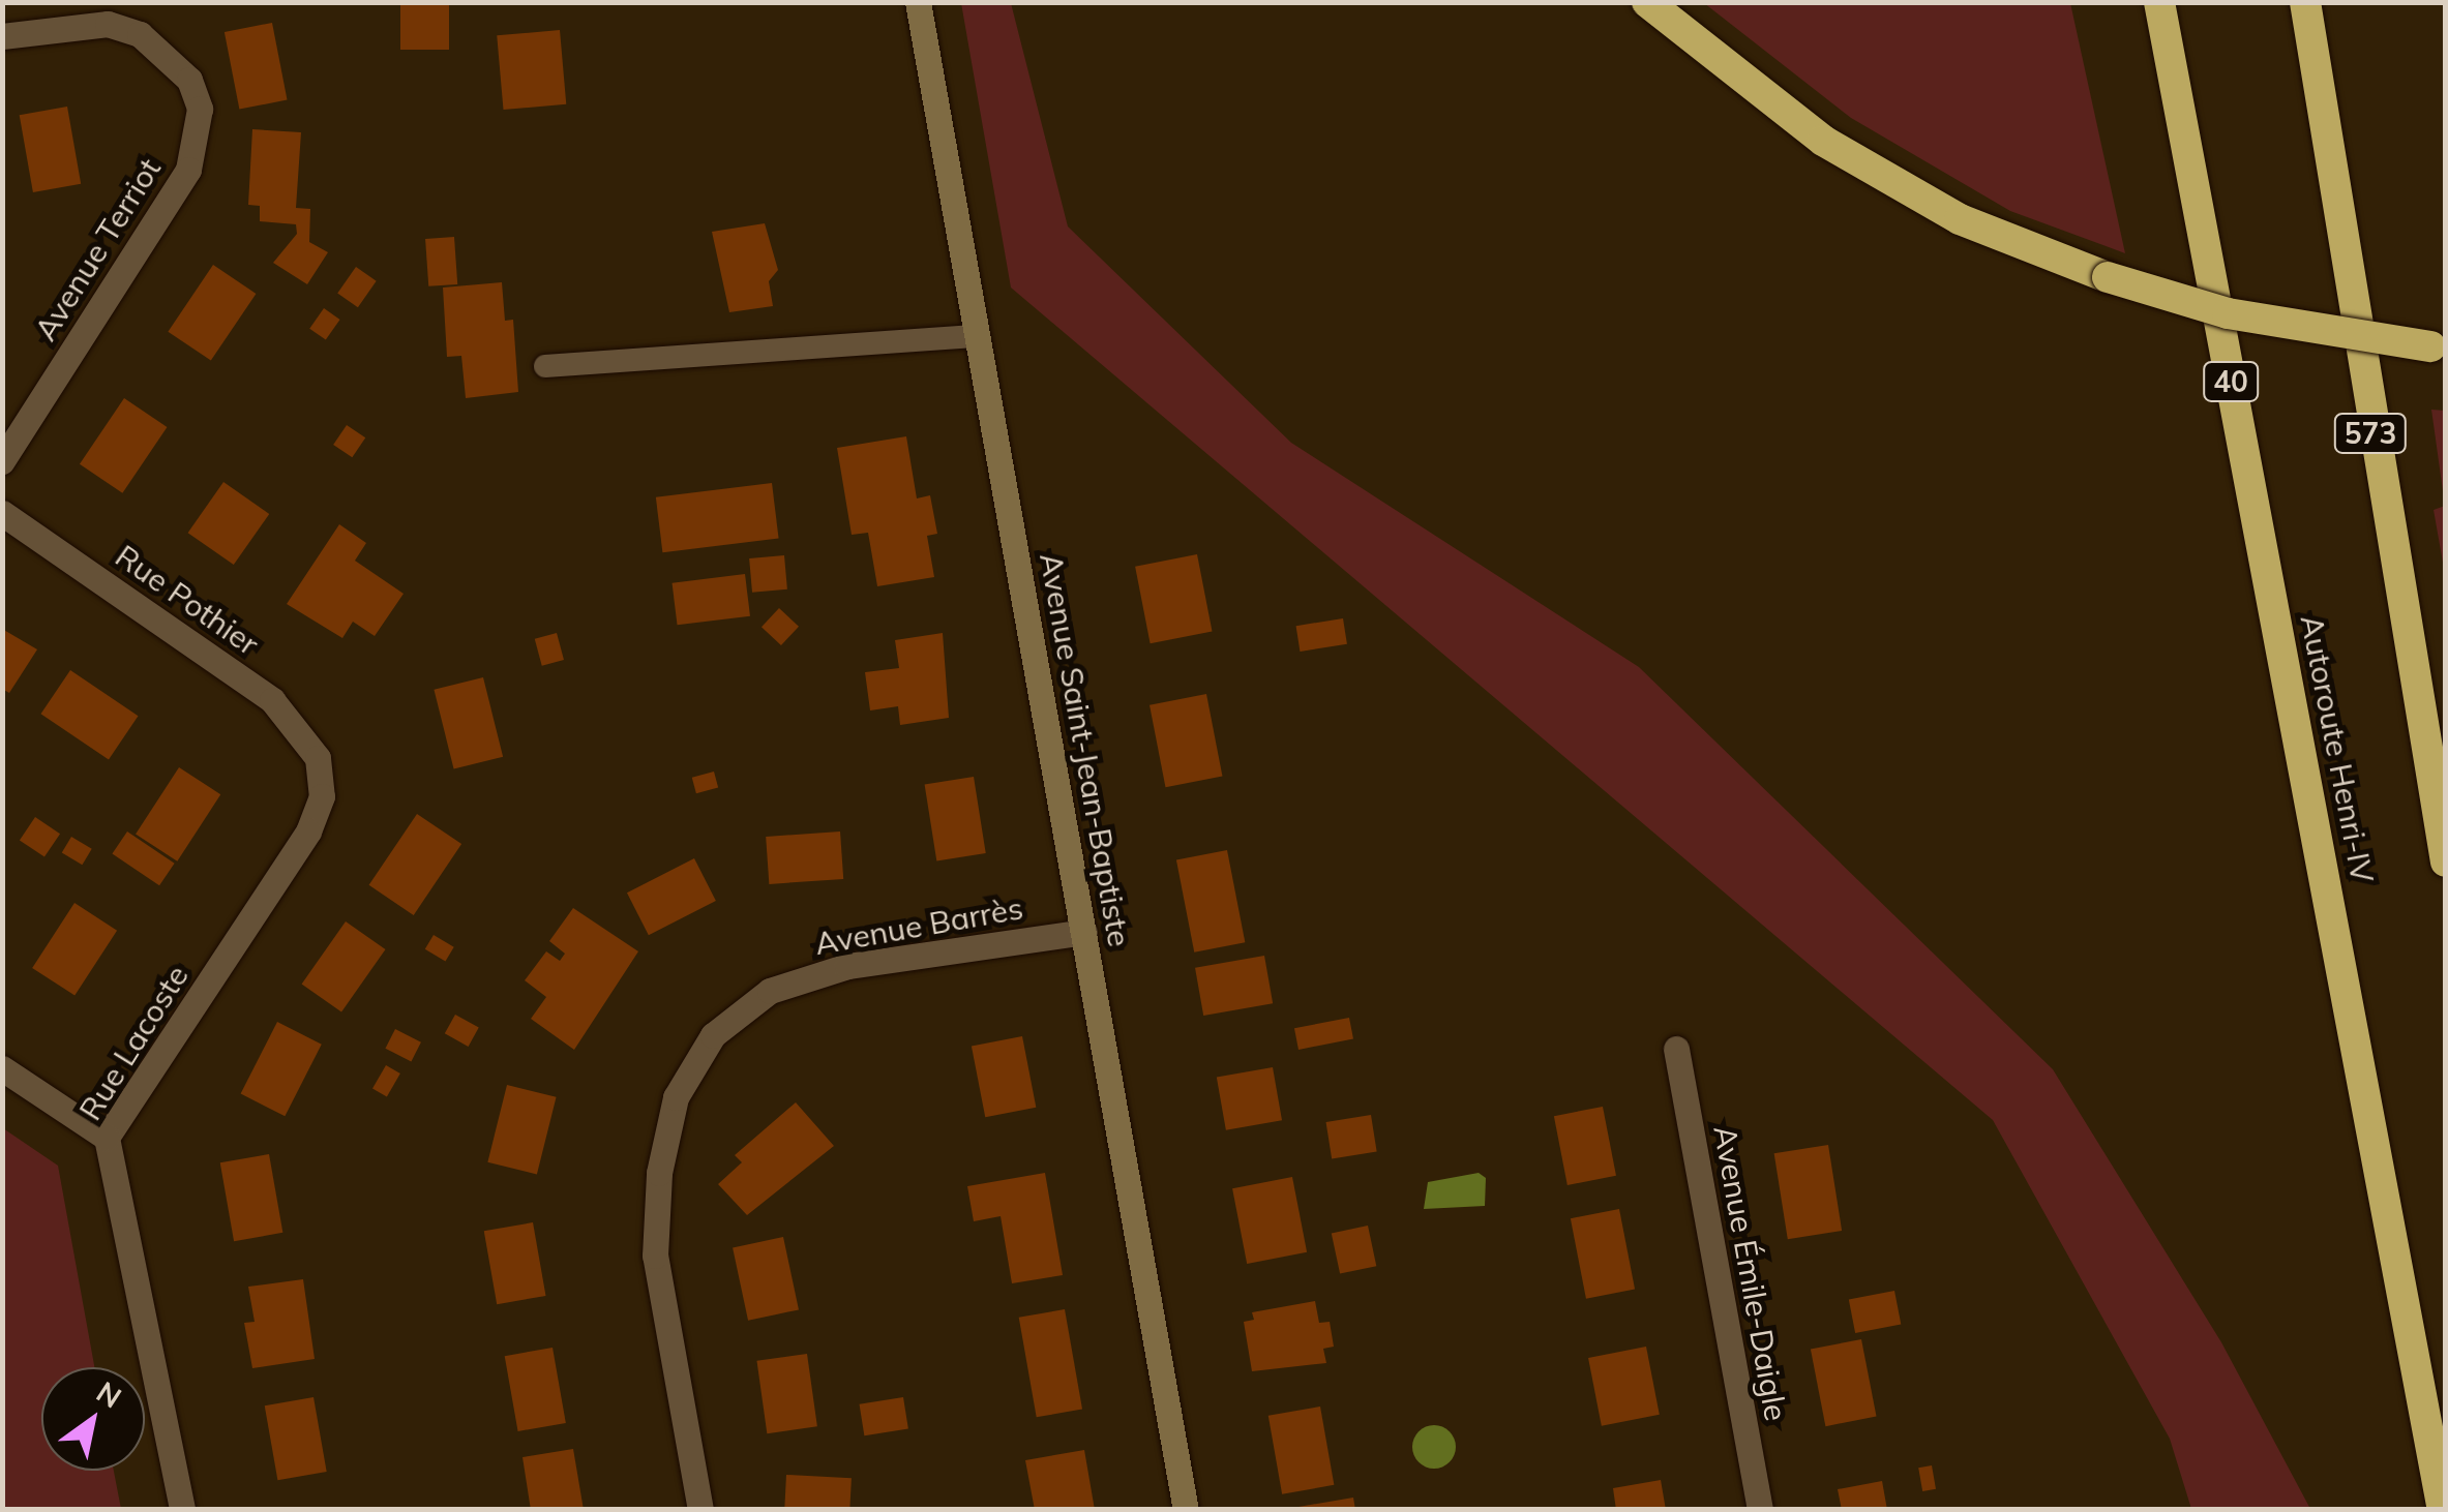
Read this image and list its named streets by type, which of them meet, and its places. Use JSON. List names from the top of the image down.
{
  "streets": {
    "highway": ["40", "573", "Autoroute Henri-IV"],
    "street": [
      "Avenue Terriot",
      "Rue Pothier",
      "Avenue Saint-Jean-Baptiste",
      "Avenue Barrès",
      "Rue Lacoste",
      "Avenue Émile-Daigle"
    ]
  },
  "crossings": [
    ["Rue Pothier", "Rue Lacoste"],
    ["Avenue Saint-Jean-Baptiste", "Avenue Barrès"]
  ],
  "north": "top right"
}
